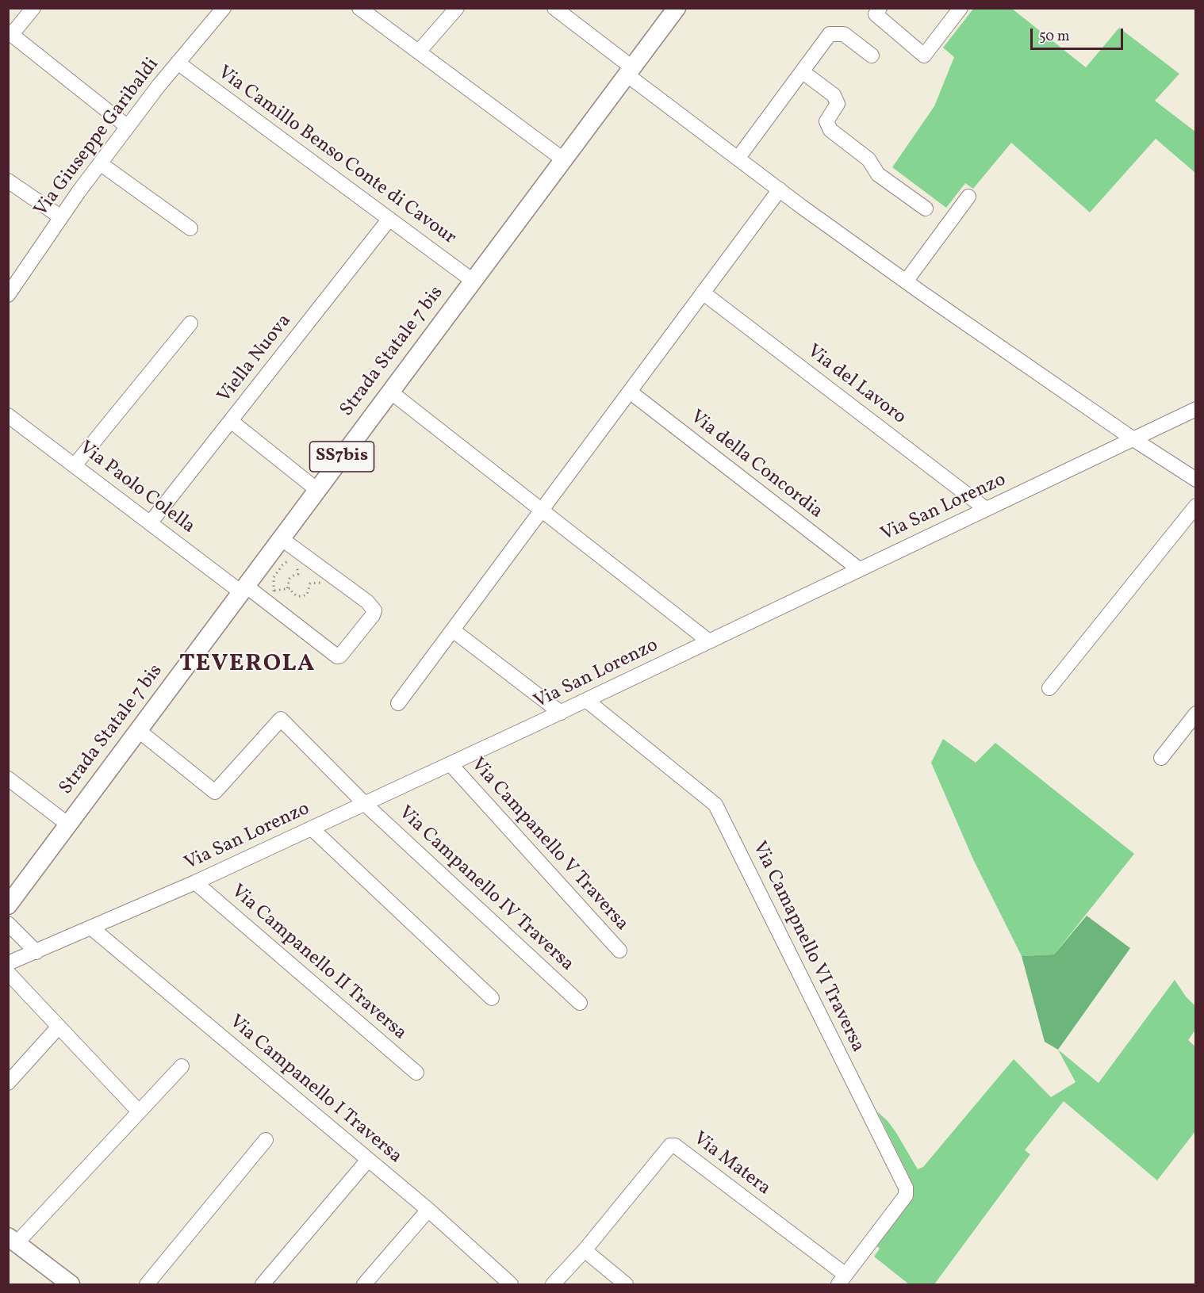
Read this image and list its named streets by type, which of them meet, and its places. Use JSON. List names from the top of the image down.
{
  "streets": {
    "main road": ["Strada Statale 7 bis", "SS7bis"],
    "street": [
      "Via Giuseppe Garibaldi",
      "Via Camillo Benso Conte di Cavour",
      "Viella Nuova",
      "Via del Lavoro",
      "Via della Concordia",
      "Via Paolo Colella",
      "Via San Lorenzo",
      "Via Campanello V Traversa",
      "Via Campanello IV Traversa",
      "Via Camapnello VI Traversa",
      "Via Campanello II Traversa",
      "Via Campanello I Traversa",
      "Via Matera"
    ]
  },
  "crossings": [
    ["Via Giuseppe Garibaldi", "Via Camillo Benso Conte di Cavour"],
    ["Via Camillo Benso Conte di Cavour", "Strada Statale 7 bis"],
    ["Via Camillo Benso Conte di Cavour", "Viella Nuova"],
    ["Strada Statale 7 bis", "Via Paolo Colella"],
    ["Strada Statale 7 bis", "Via Campanello IV Traversa"],
    ["Viella Nuova", "Via Paolo Colella"],
    ["Via del Lavoro", "Via San Lorenzo"],
    ["Via della Concordia", "Via San Lorenzo"],
    ["Via San Lorenzo", "Via Campanello V Traversa"],
    ["Via San Lorenzo", "Via Campanello IV Traversa"],
    ["Via San Lorenzo", "Via Camapnello VI Traversa"],
    ["Via San Lorenzo", "Via Campanello II Traversa"],
    ["Via San Lorenzo", "Via Campanello I Traversa"],
    ["Via Camapnello VI Traversa", "Via Matera"]
  ],
  "districts": ["TEVEROLA"],
  "scale_bar": "50 m"
}
